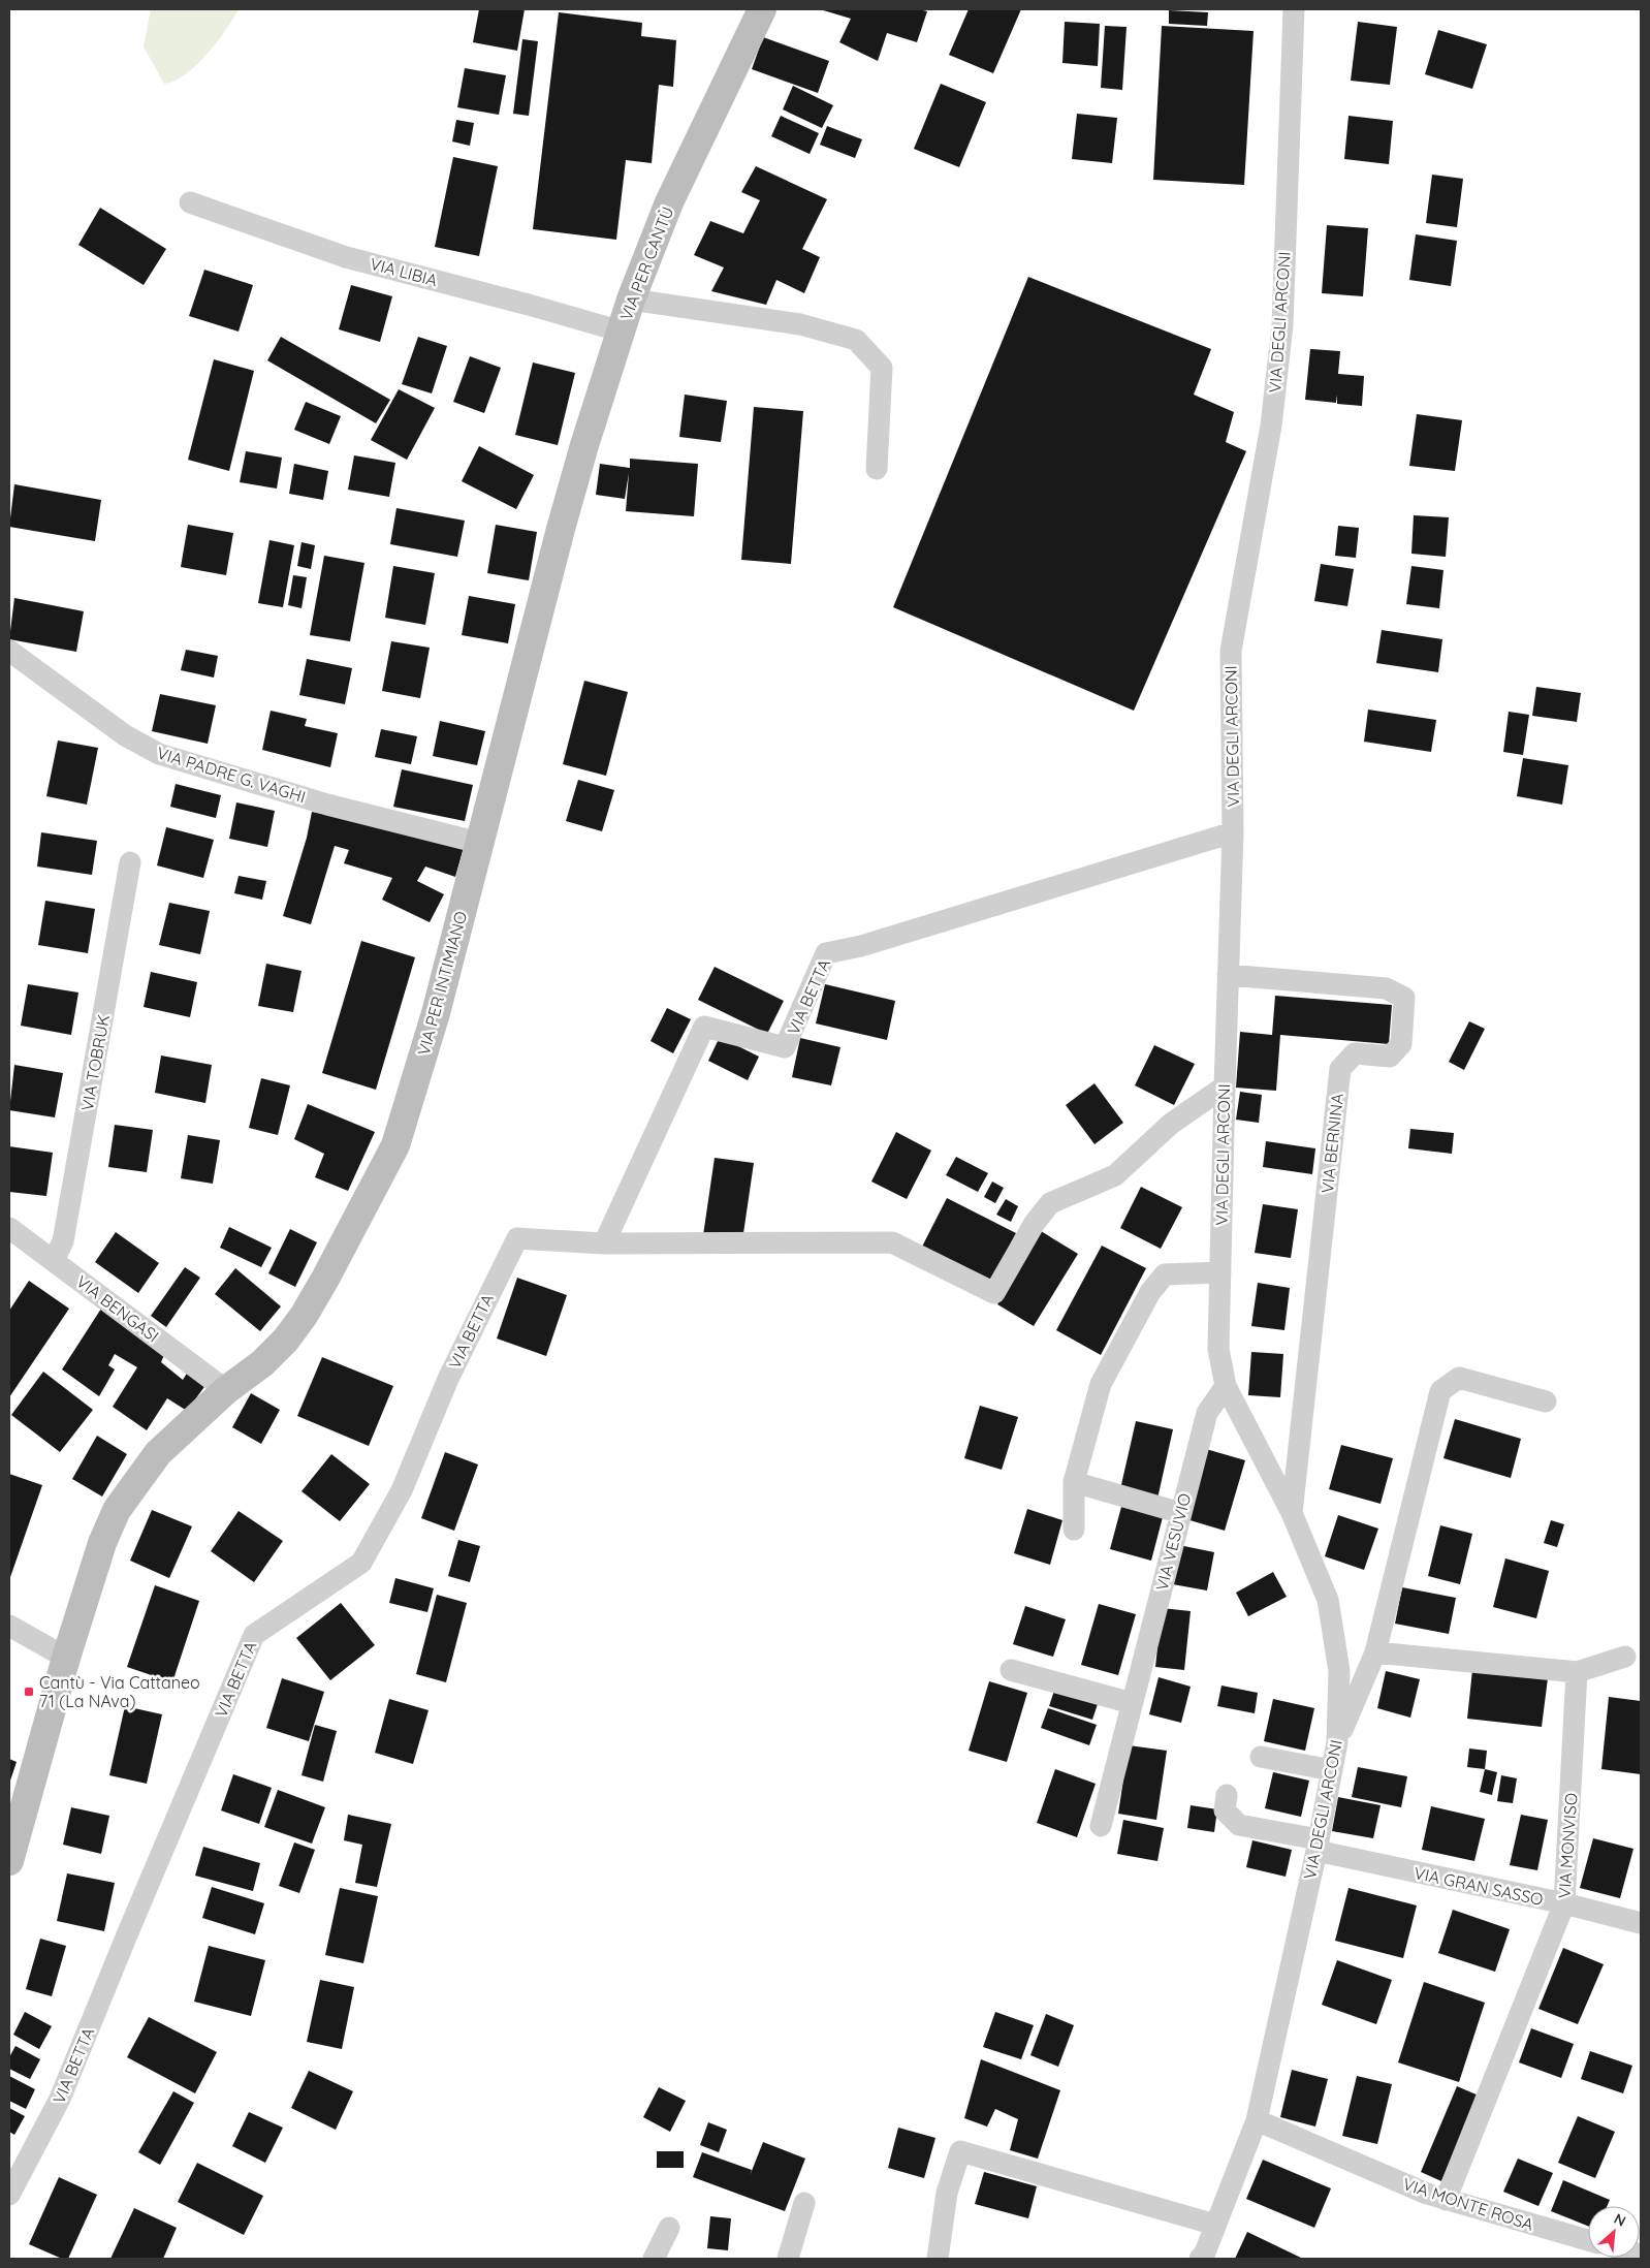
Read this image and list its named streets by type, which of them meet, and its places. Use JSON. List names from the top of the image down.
{
  "streets": {
    "street": [
      "VIA PER CANTÙ",
      "VIA LIBIA",
      "VIA DEGLI ARCONI",
      "VIA PADRE G. VAGHI",
      "VIA PER INTIMIANO",
      "VIA BETTA",
      "VIA TOBRUK",
      "VIA BERNINA",
      "VIA BENGASI",
      "VIA VESUVIO",
      "VIA MONVISO",
      "VIA GRAN SASSO",
      "VIA MONTE ROSA"
    ]
  },
  "crossings": [
    ["VIA PER CANTÙ", "VIA LIBIA"],
    ["VIA PER CANTÙ", "VIA PER INTIMIANO"],
    ["VIA DEGLI ARCONI", "VIA BETTA"],
    ["VIA DEGLI ARCONI", "VIA BERNINA"],
    ["VIA DEGLI ARCONI", "VIA VESUVIO"],
    ["VIA DEGLI ARCONI", "VIA GRAN SASSO"],
    ["VIA DEGLI ARCONI", "VIA MONTE ROSA"],
    ["VIA PADRE G. VAGHI", "VIA PER INTIMIANO"],
    ["VIA PER INTIMIANO", "VIA BENGASI"],
    ["VIA TOBRUK", "VIA BENGASI"],
    ["VIA MONVISO", "VIA GRAN SASSO"],
    ["VIA MONVISO", "VIA MONTE ROSA"]
  ],
  "places": {
    "transit": ["Cantù - Via Cattaneo 71 (La NAva)"]
  },
  "north": "top right"
}
